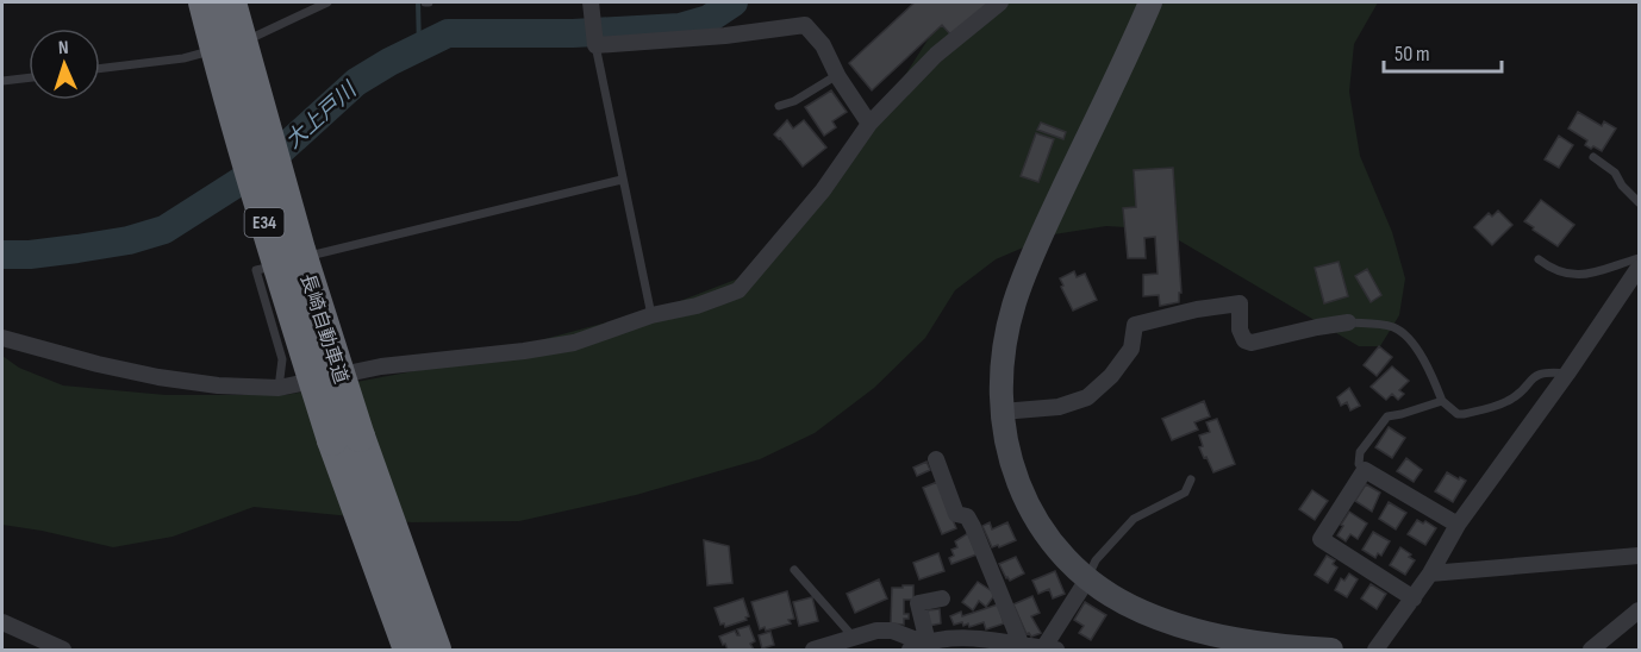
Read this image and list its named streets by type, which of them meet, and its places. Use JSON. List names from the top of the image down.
{
  "streets": {
    "highway": ["E34", "長崎自動車道"]
  },
  "water": ["大上戸川"],
  "scale_bar": "50 m",
  "north": "top"
}
